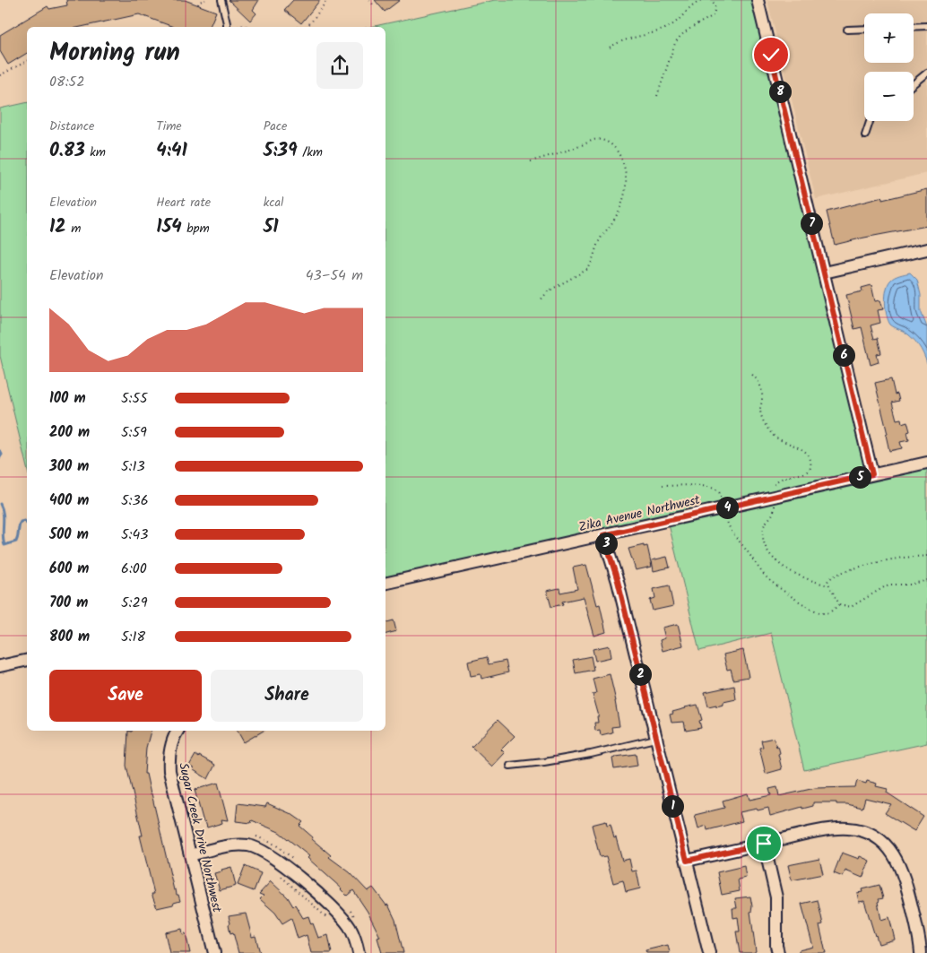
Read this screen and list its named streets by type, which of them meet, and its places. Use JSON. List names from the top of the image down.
{
  "streets": {
    "street": ["Zika Avenue Northwest", "Sugar Creek Drive Northwest"]
  },
  "page": {
    "map_buttons": ["+", "−"],
    "heading": ["Morning run", "08:52"],
    "pins": [
      "8",
      "7",
      "6",
      "5",
      "4",
      "3",
      "2",
      "1"
    ],
    "stats": [
      ["Distance", "0.83 km"],
      ["Time", "4:41"],
      ["Pace", "5:39 /km"],
      ["Elevation", "12 m"],
      ["Heart rate", "154 bpm"],
      ["kcal", "51"]
    ],
    "chart": ["Elevation", "43–54 m"],
    "list": [
      {
        "name": "100 m",
        "note": "5:55"
      },
      {
        "name": "200 m",
        "note": "5:59"
      },
      {
        "name": "300 m",
        "note": "5:13"
      },
      {
        "name": "400 m",
        "note": "5:36"
      },
      {
        "name": "500 m",
        "note": "5:43"
      },
      {
        "name": "600 m",
        "note": "6:00"
      },
      {
        "name": "700 m",
        "note": "5:29"
      },
      {
        "name": "800 m",
        "note": "5:18"
      }
    ],
    "buttons": ["Save", "Share"]
  }
}
